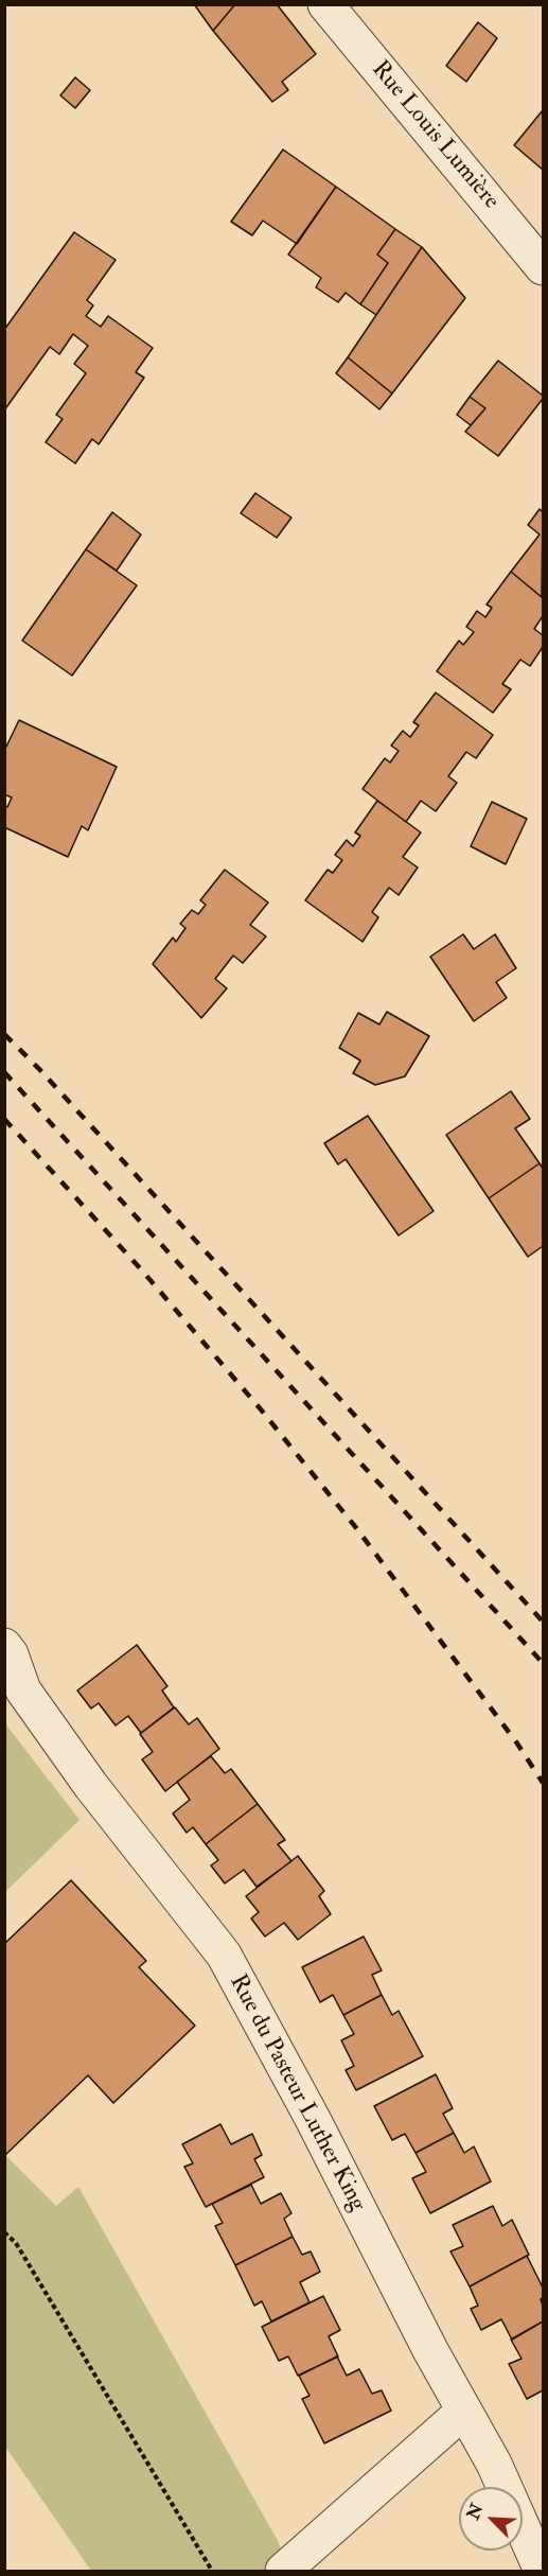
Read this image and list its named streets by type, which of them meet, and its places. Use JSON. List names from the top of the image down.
{
  "streets": {
    "street": ["Rue Louis Lumière", "Rue du Pasteur Luther King"]
  },
  "north": "top left"
}
